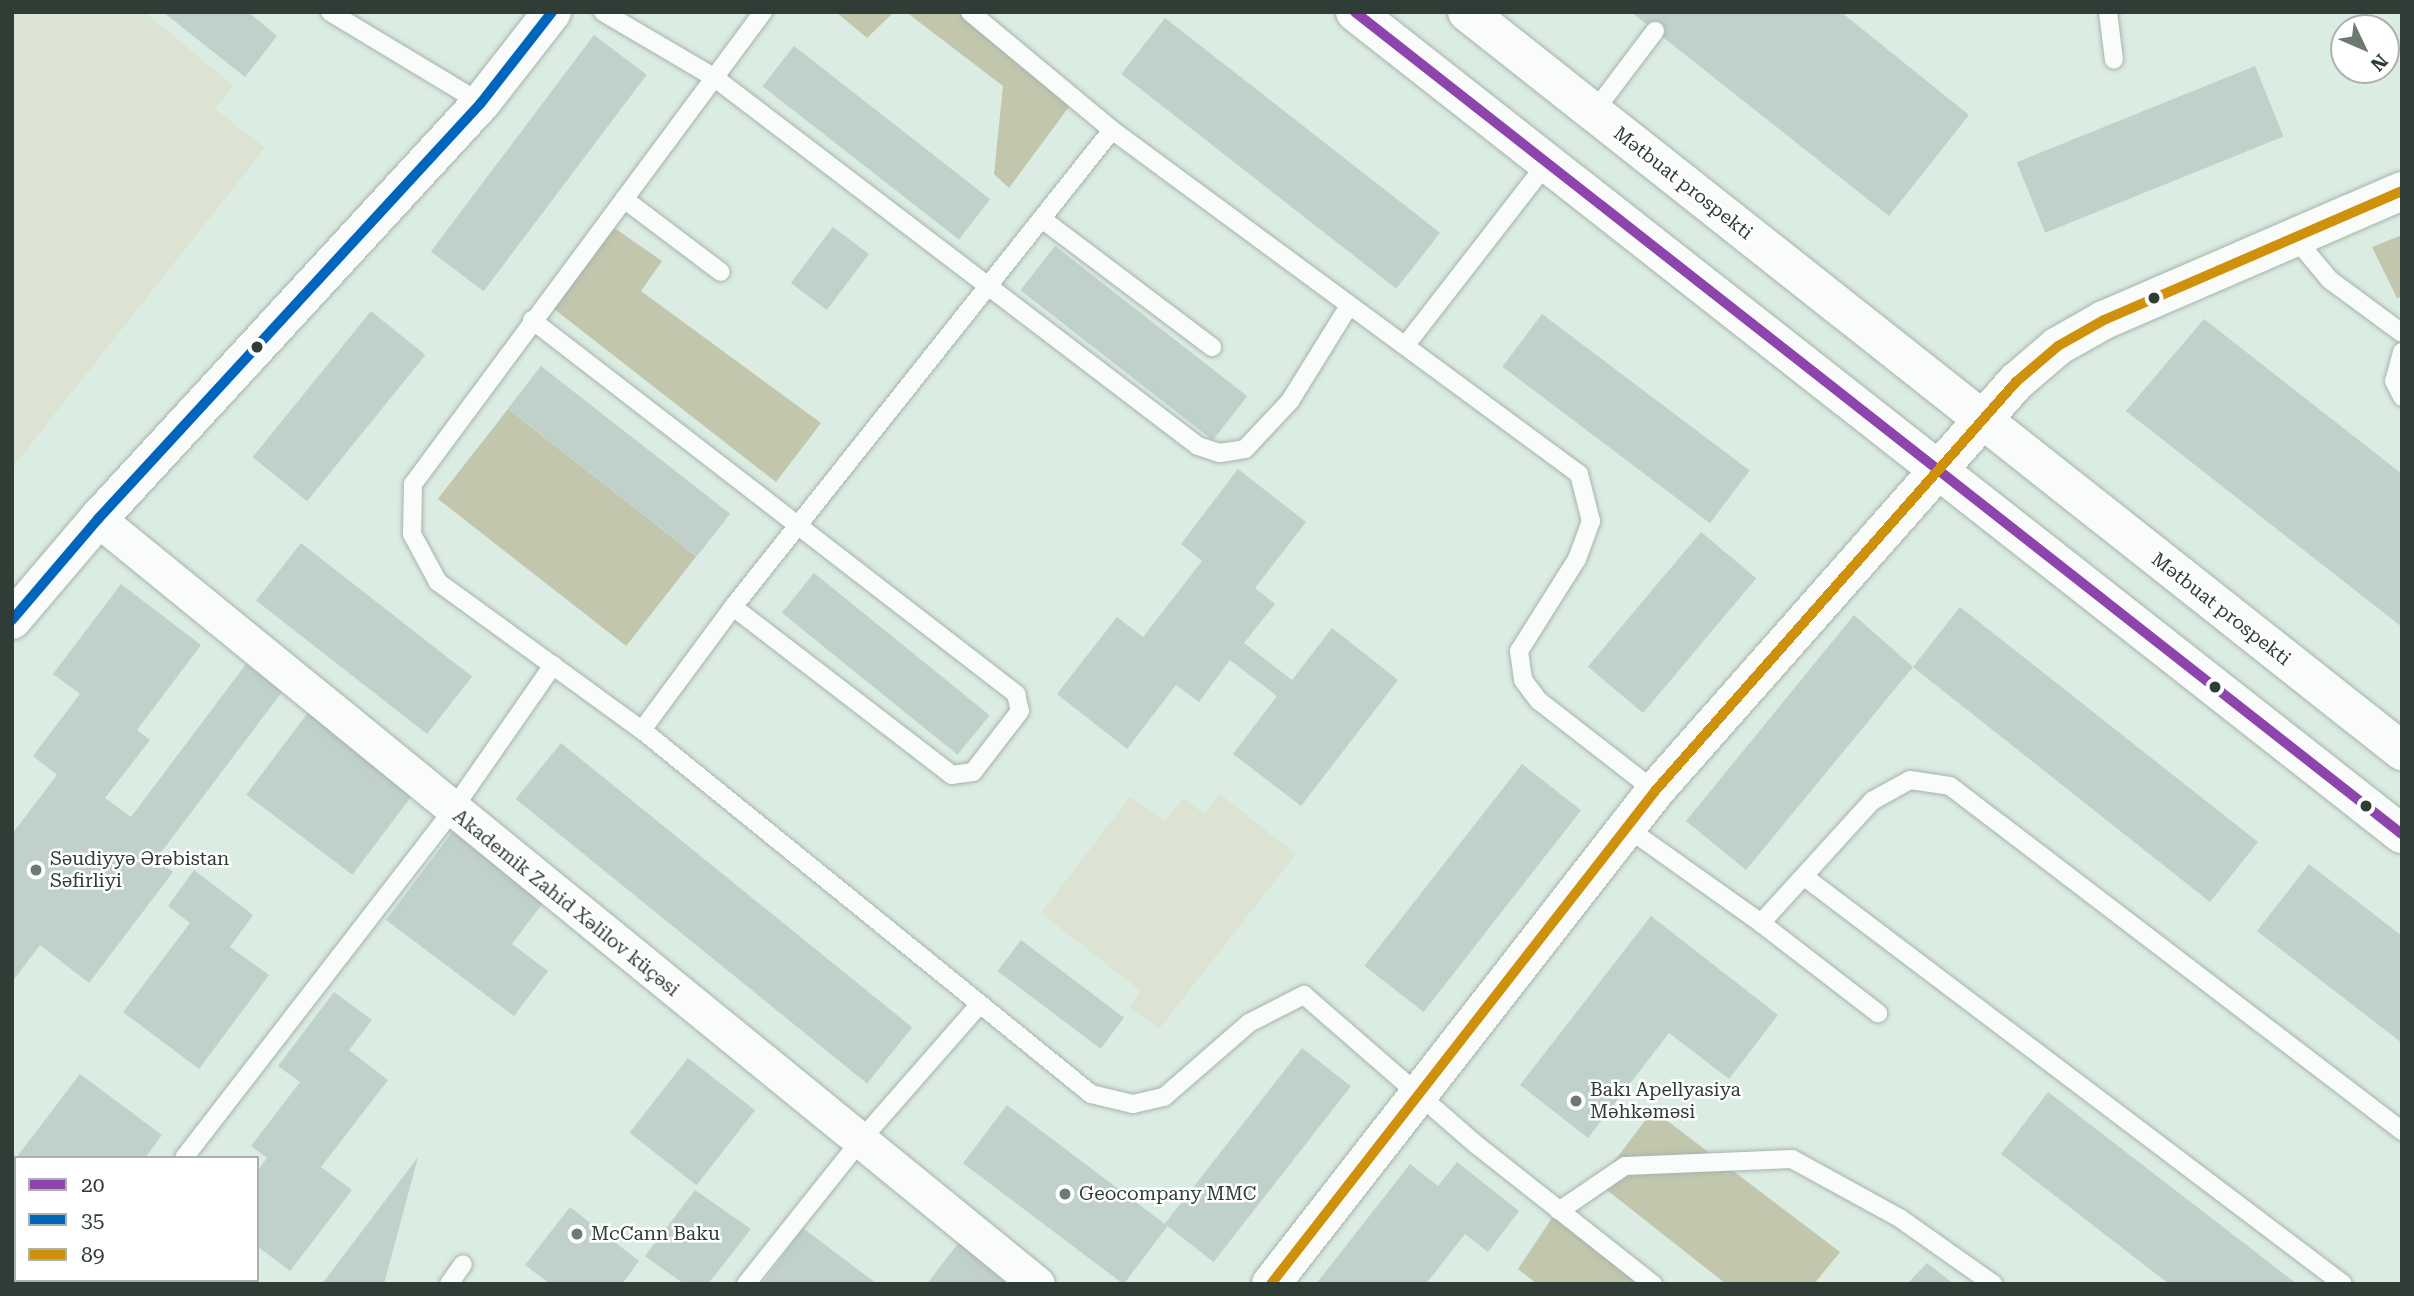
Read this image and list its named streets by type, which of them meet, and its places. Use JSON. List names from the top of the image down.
{
  "streets": {
    "main road": ["Mətbuat prospekti"],
    "street": ["Akademik Zahid Xəlilov küçəsi"]
  },
  "places": [
    "Səudiyyə Ərəbistan Səfirliyi",
    "Bakı Apellyasiya Məhkəməsi",
    "Geocompany MMC",
    "McCann Baku"
  ],
  "lines": ["transit line 20", "transit line 35", "transit line 89"],
  "legend": ["20", "35", "89"],
  "north": "bottom right"
}
